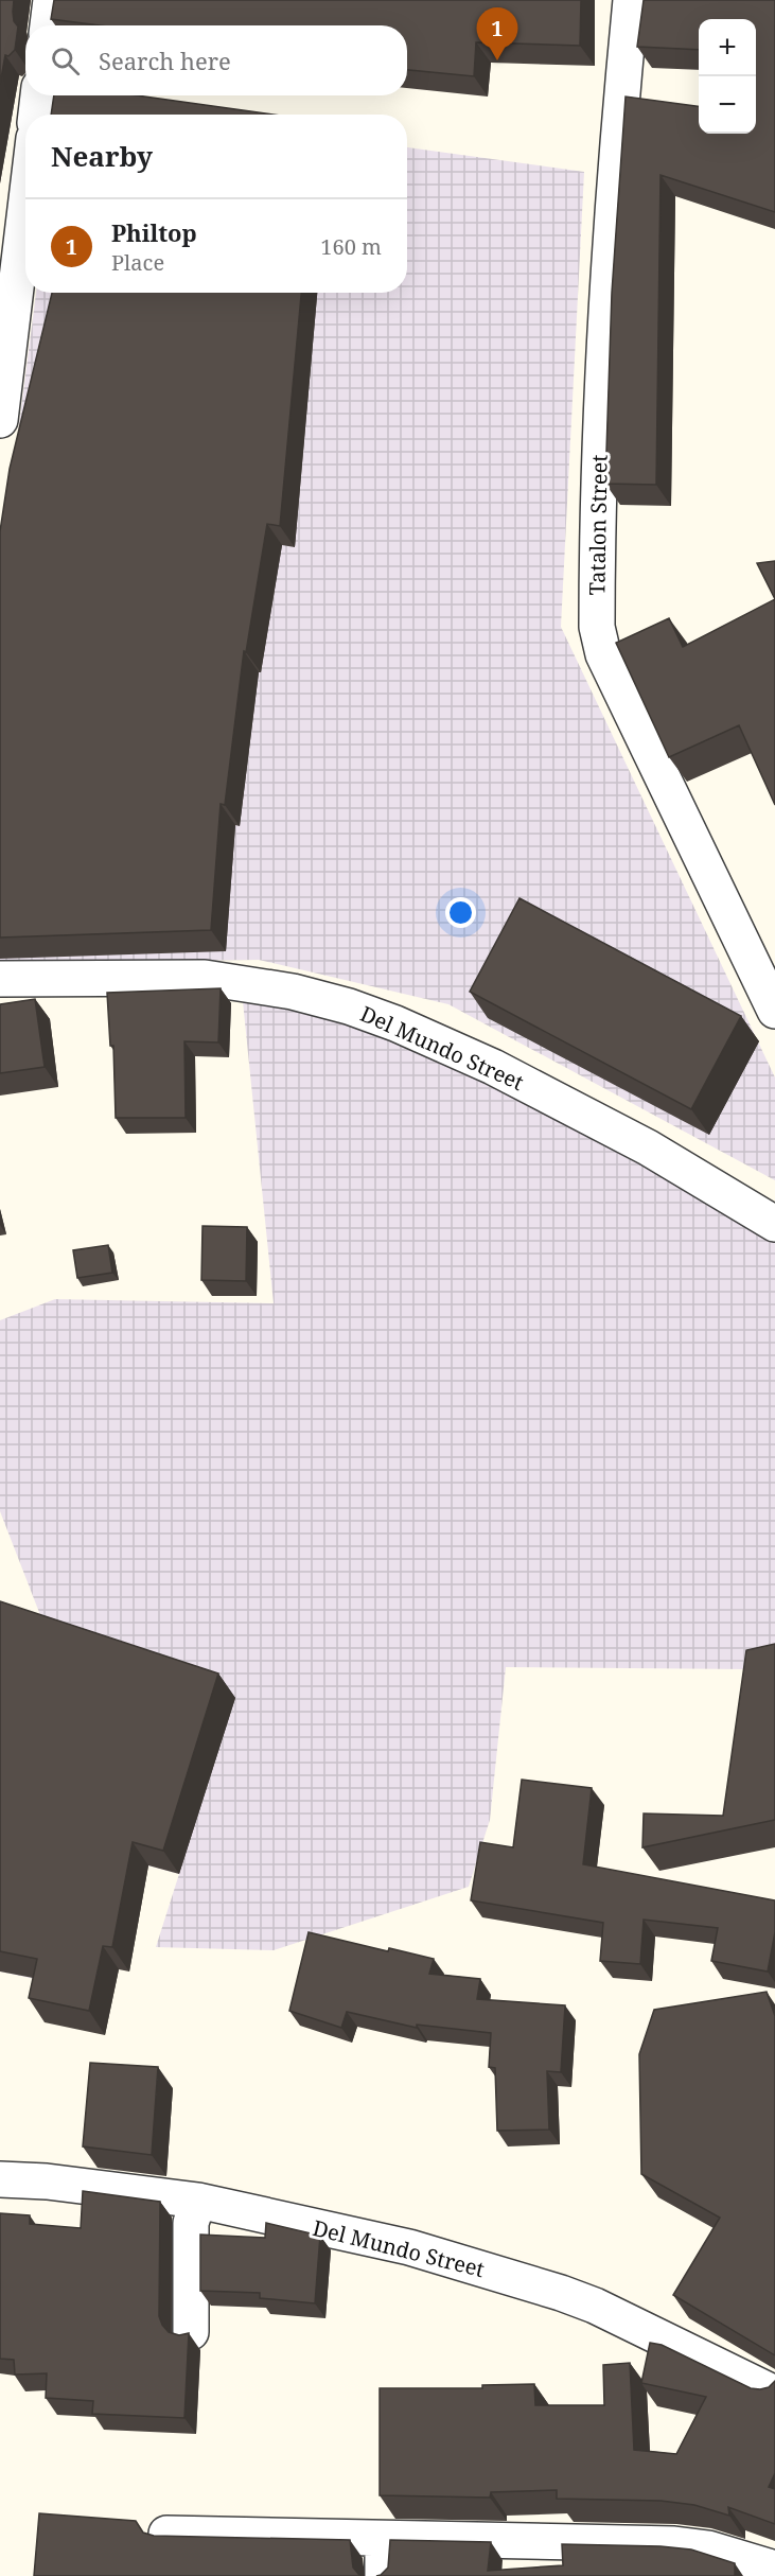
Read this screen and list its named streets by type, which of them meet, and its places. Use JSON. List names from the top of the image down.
{
  "streets": {
    "street": ["Tatalon Street", "Del Mundo Street"]
  },
  "page": {
    "pins": "1",
    "map_buttons": ["+", "−"],
    "search": "Search here",
    "heading": "Nearby",
    "list": [
      {
        "mark": "1",
        "name": "Philtop",
        "note": "Place",
        "value": "160 m"
      }
    ]
  }
}
